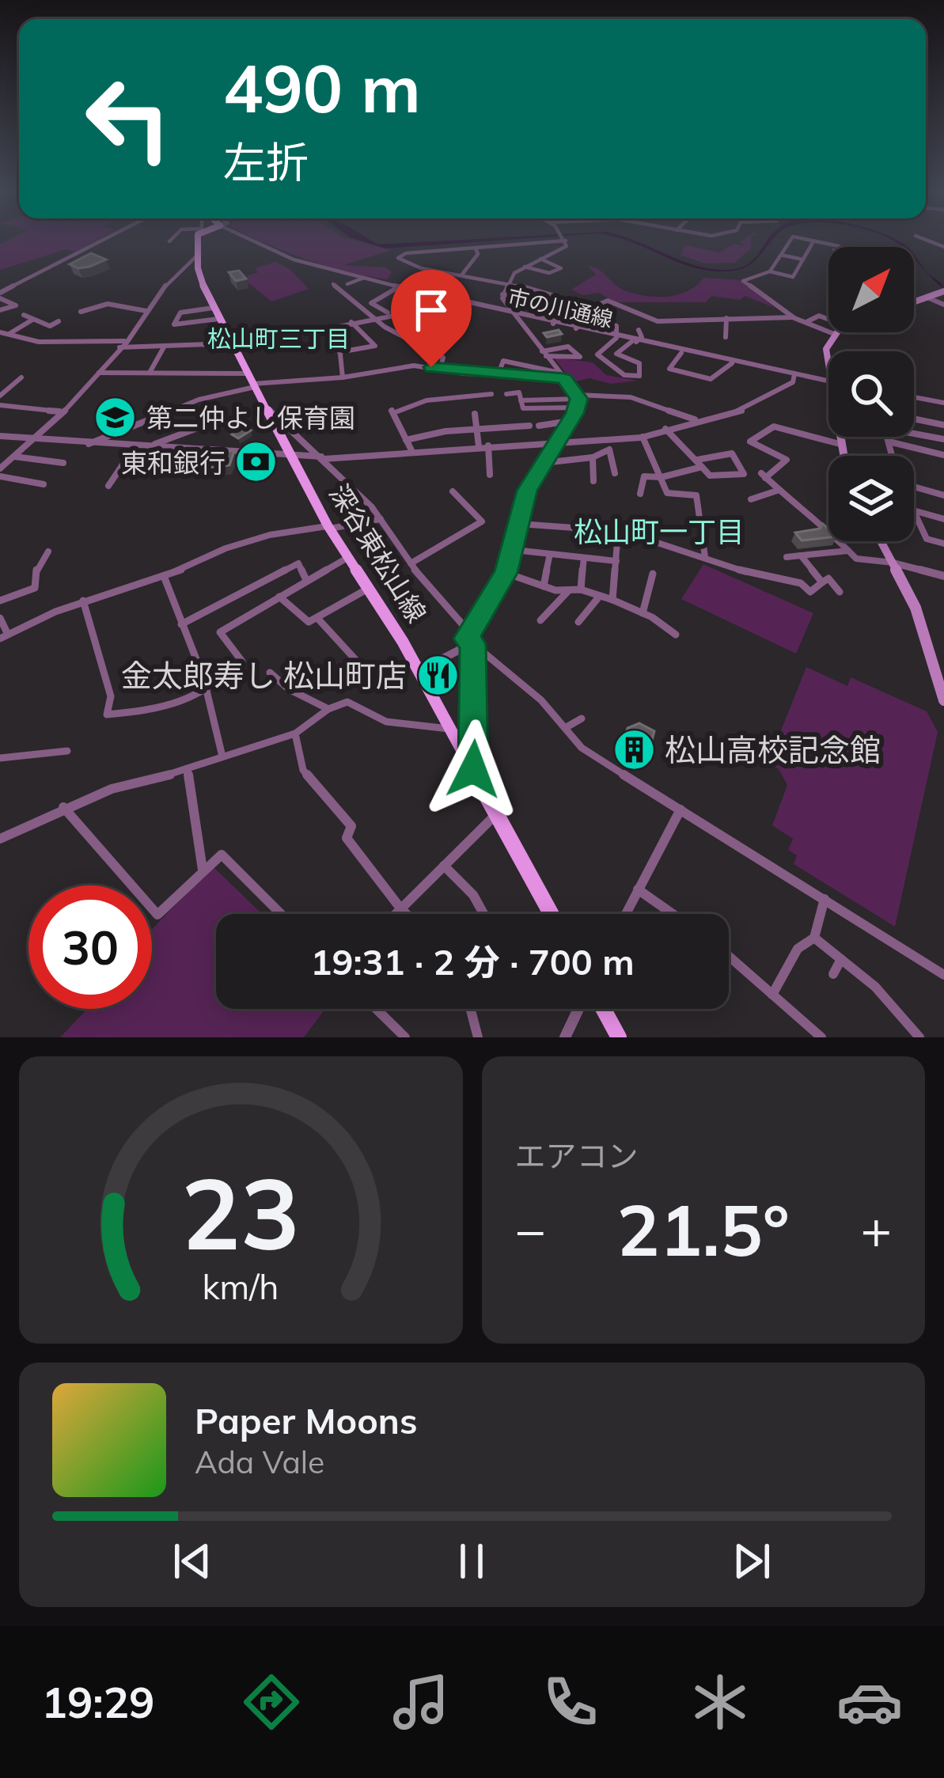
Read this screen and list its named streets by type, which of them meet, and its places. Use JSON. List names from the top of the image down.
{
  "streets": {
    "main road": ["深谷東松山線"],
    "street": ["市の川通線"]
  },
  "districts": ["松山町三丁目", "松山町一丁目"],
  "places": {
    "school or university": ["第二仲よし保育園"],
    "bank": ["東和銀行"],
    "restaurant": ["金太郎寿し 松山町店"],
    "building": ["松山高校記念館"]
  },
  "north": "top right",
  "page": {
    "turn": ["490 m", "左折"],
    "limit": "30",
    "trip": "19:31 · 2 分 · 700 m",
    "tile": "エアコン",
    "heat": ["−", "21.5°", "+"],
    "song": ["Paper Moons", "Ada Vale"],
    "tabs": "19:29",
    "gauge": ["23", "km/h"]
  }
}
